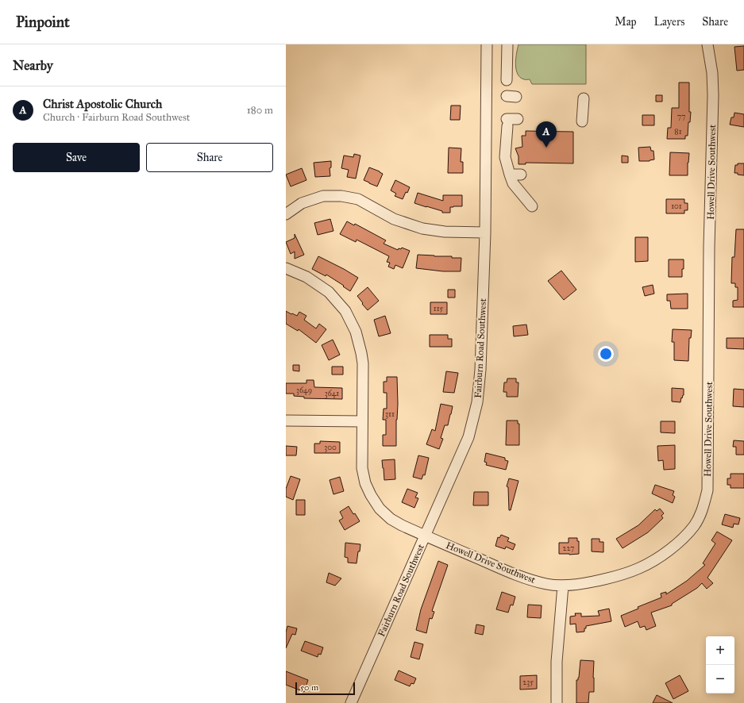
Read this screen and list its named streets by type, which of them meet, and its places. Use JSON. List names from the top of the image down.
{
  "streets": {
    "street": ["Howell Drive Southwest", "Fairburn Road Southwest"]
  },
  "crossings": [
    ["Howell Drive Southwest", "Fairburn Road Southwest"]
  ],
  "house_numbers": [
    "77",
    "81",
    "101",
    "115",
    "3649",
    "3641",
    "311",
    "300",
    "227",
    "235"
  ],
  "scale_bar": "50 m",
  "page": {
    "header": "Pinpoint",
    "nav": ["Map", "Layers", "Share"],
    "heading": "Nearby",
    "list": [
      {
        "mark": "A",
        "name": "Christ Apostolic Church",
        "note": "Church · Fairburn Road Southwest",
        "value": "180 m"
      }
    ],
    "pins": "A",
    "buttons": ["Save", "Share"],
    "map_buttons": ["+", "−"],
    "scale": "50 m"
  }
}
